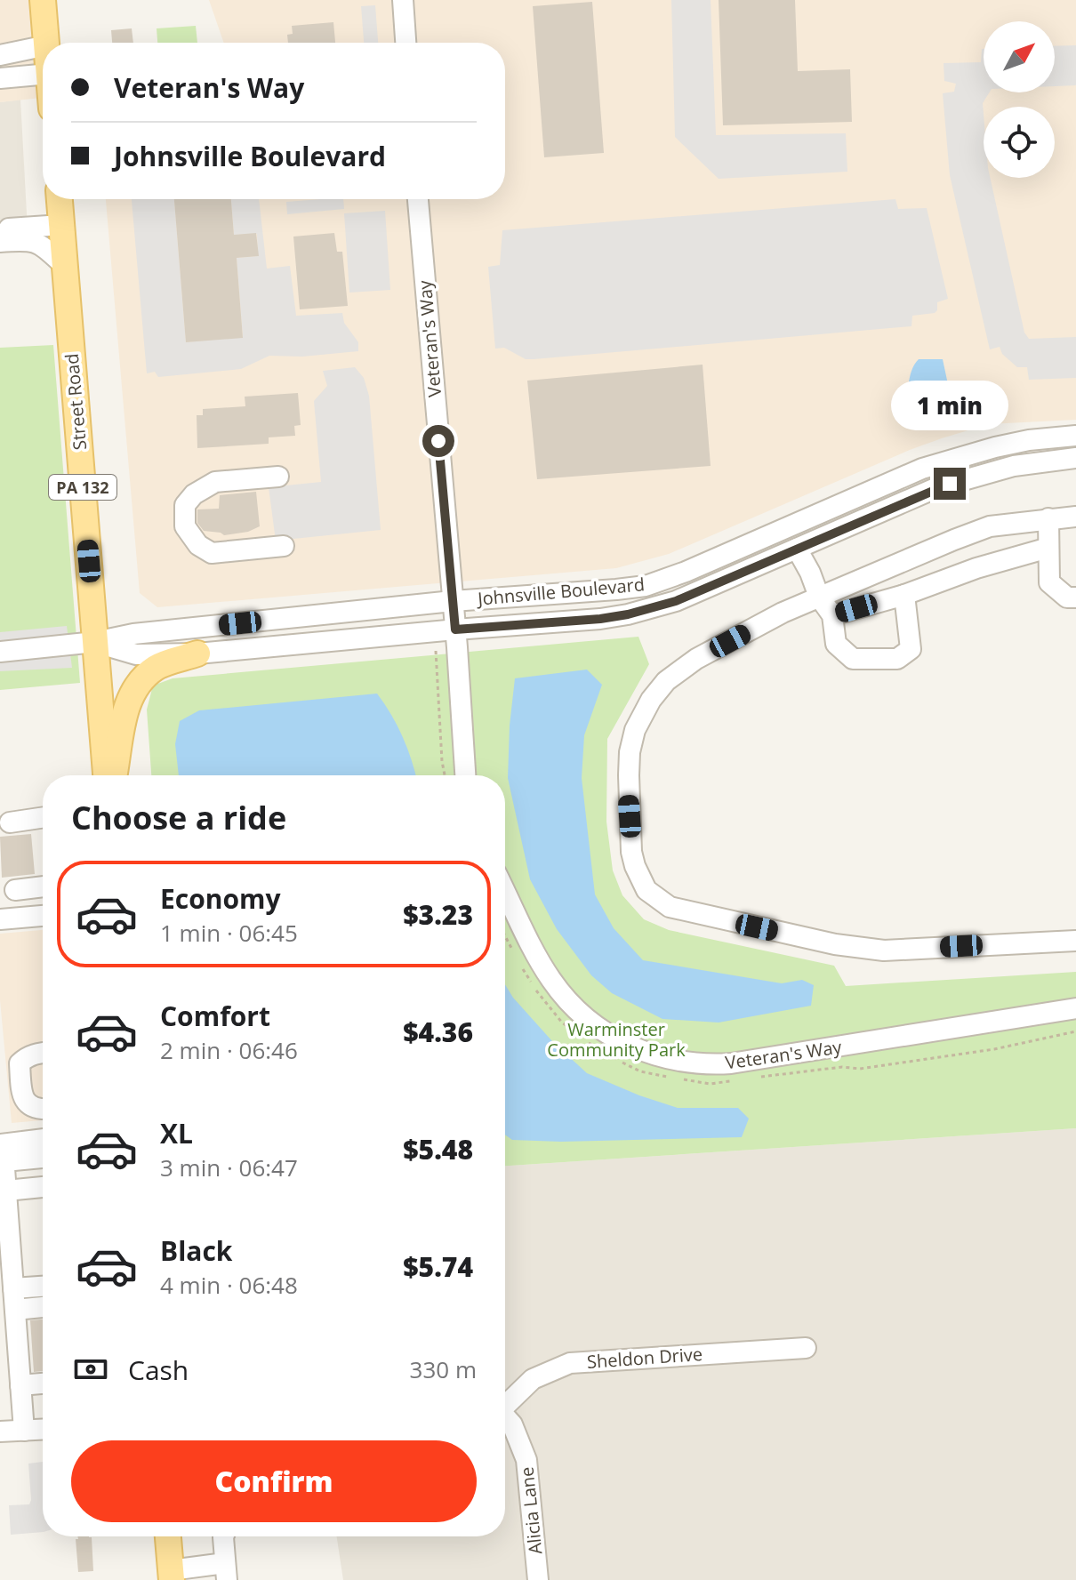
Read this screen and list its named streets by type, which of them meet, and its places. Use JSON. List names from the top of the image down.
{
  "streets": {
    "main road": ["Street Road", "PA 132"],
    "street": [
      "Veteran's Way",
      "Johnsville Boulevard",
      "Sheldon Drive",
      "Alicia Lane"
    ]
  },
  "crossings": [
    ["Veteran's Way", "Johnsville Boulevard"],
    ["Street Road", "Johnsville Boulevard"]
  ],
  "parks": ["Warminster Community Park"],
  "north": "top right",
  "page": {
    "banner": ["Veteran's Way", "Johnsville Boulevard"],
    "bubble": "1 min",
    "heading": "Choose a ride",
    "list": [
      {
        "name": "Economy",
        "note": "1 min · 06:45",
        "value": "$3.23"
      },
      {
        "name": "Comfort",
        "note": "2 min · 06:46",
        "value": "$4.36"
      },
      {
        "name": "XL",
        "note": "3 min · 06:47",
        "value": "$5.48"
      },
      {
        "name": "Black",
        "note": "4 min · 06:48",
        "value": "$5.74"
      }
    ],
    "pay": ["Cash", "330 m"],
    "buttons": "Confirm"
  }
}
